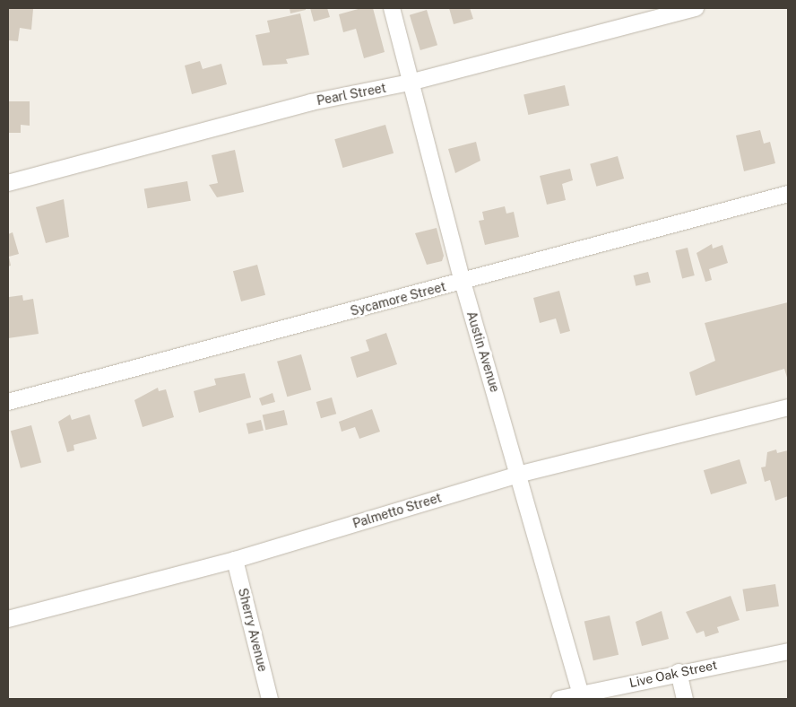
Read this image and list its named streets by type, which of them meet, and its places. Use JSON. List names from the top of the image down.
{
  "streets": {
    "street": [
      "Pearl Street",
      "Sycamore Street",
      "Austin Avenue",
      "Palmetto Street",
      "Sherry Avenue",
      "Live Oak Street"
    ]
  },
  "crossings": [
    ["Pearl Street", "Austin Avenue"],
    ["Sycamore Street", "Austin Avenue"],
    ["Austin Avenue", "Palmetto Street"],
    ["Austin Avenue", "Live Oak Street"],
    ["Palmetto Street", "Sherry Avenue"]
  ]
}
